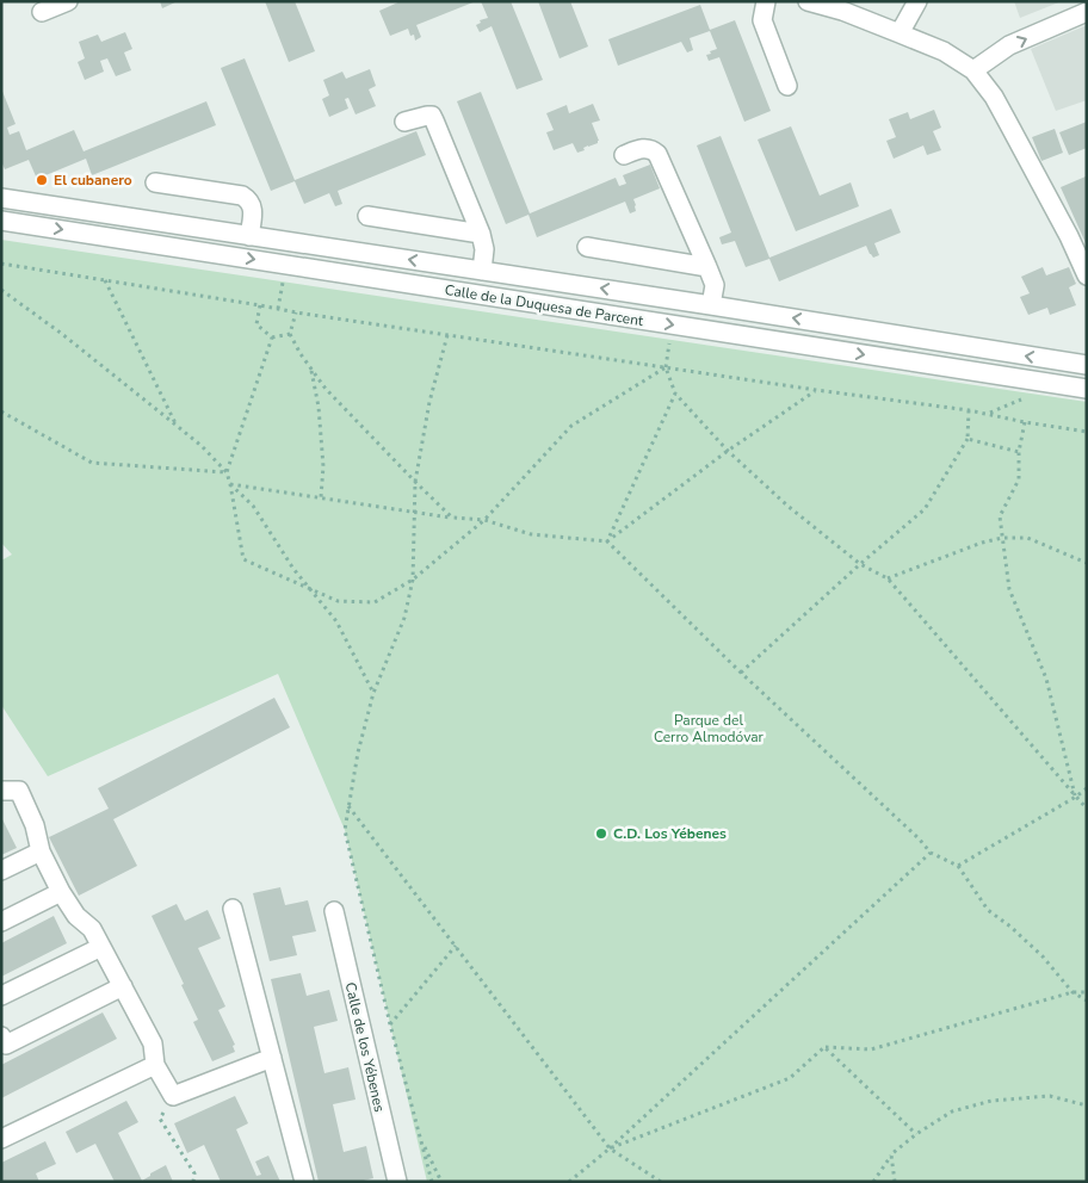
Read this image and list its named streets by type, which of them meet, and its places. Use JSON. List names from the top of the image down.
{
  "streets": {
    "street": ["Calle de la Duquesa de Parcent", "Calle de los Yébenes"]
  },
  "parks": ["Parque del Cerro Almodóvar"],
  "places": ["El cubanero", "C.D. Los Yébenes"]
}
